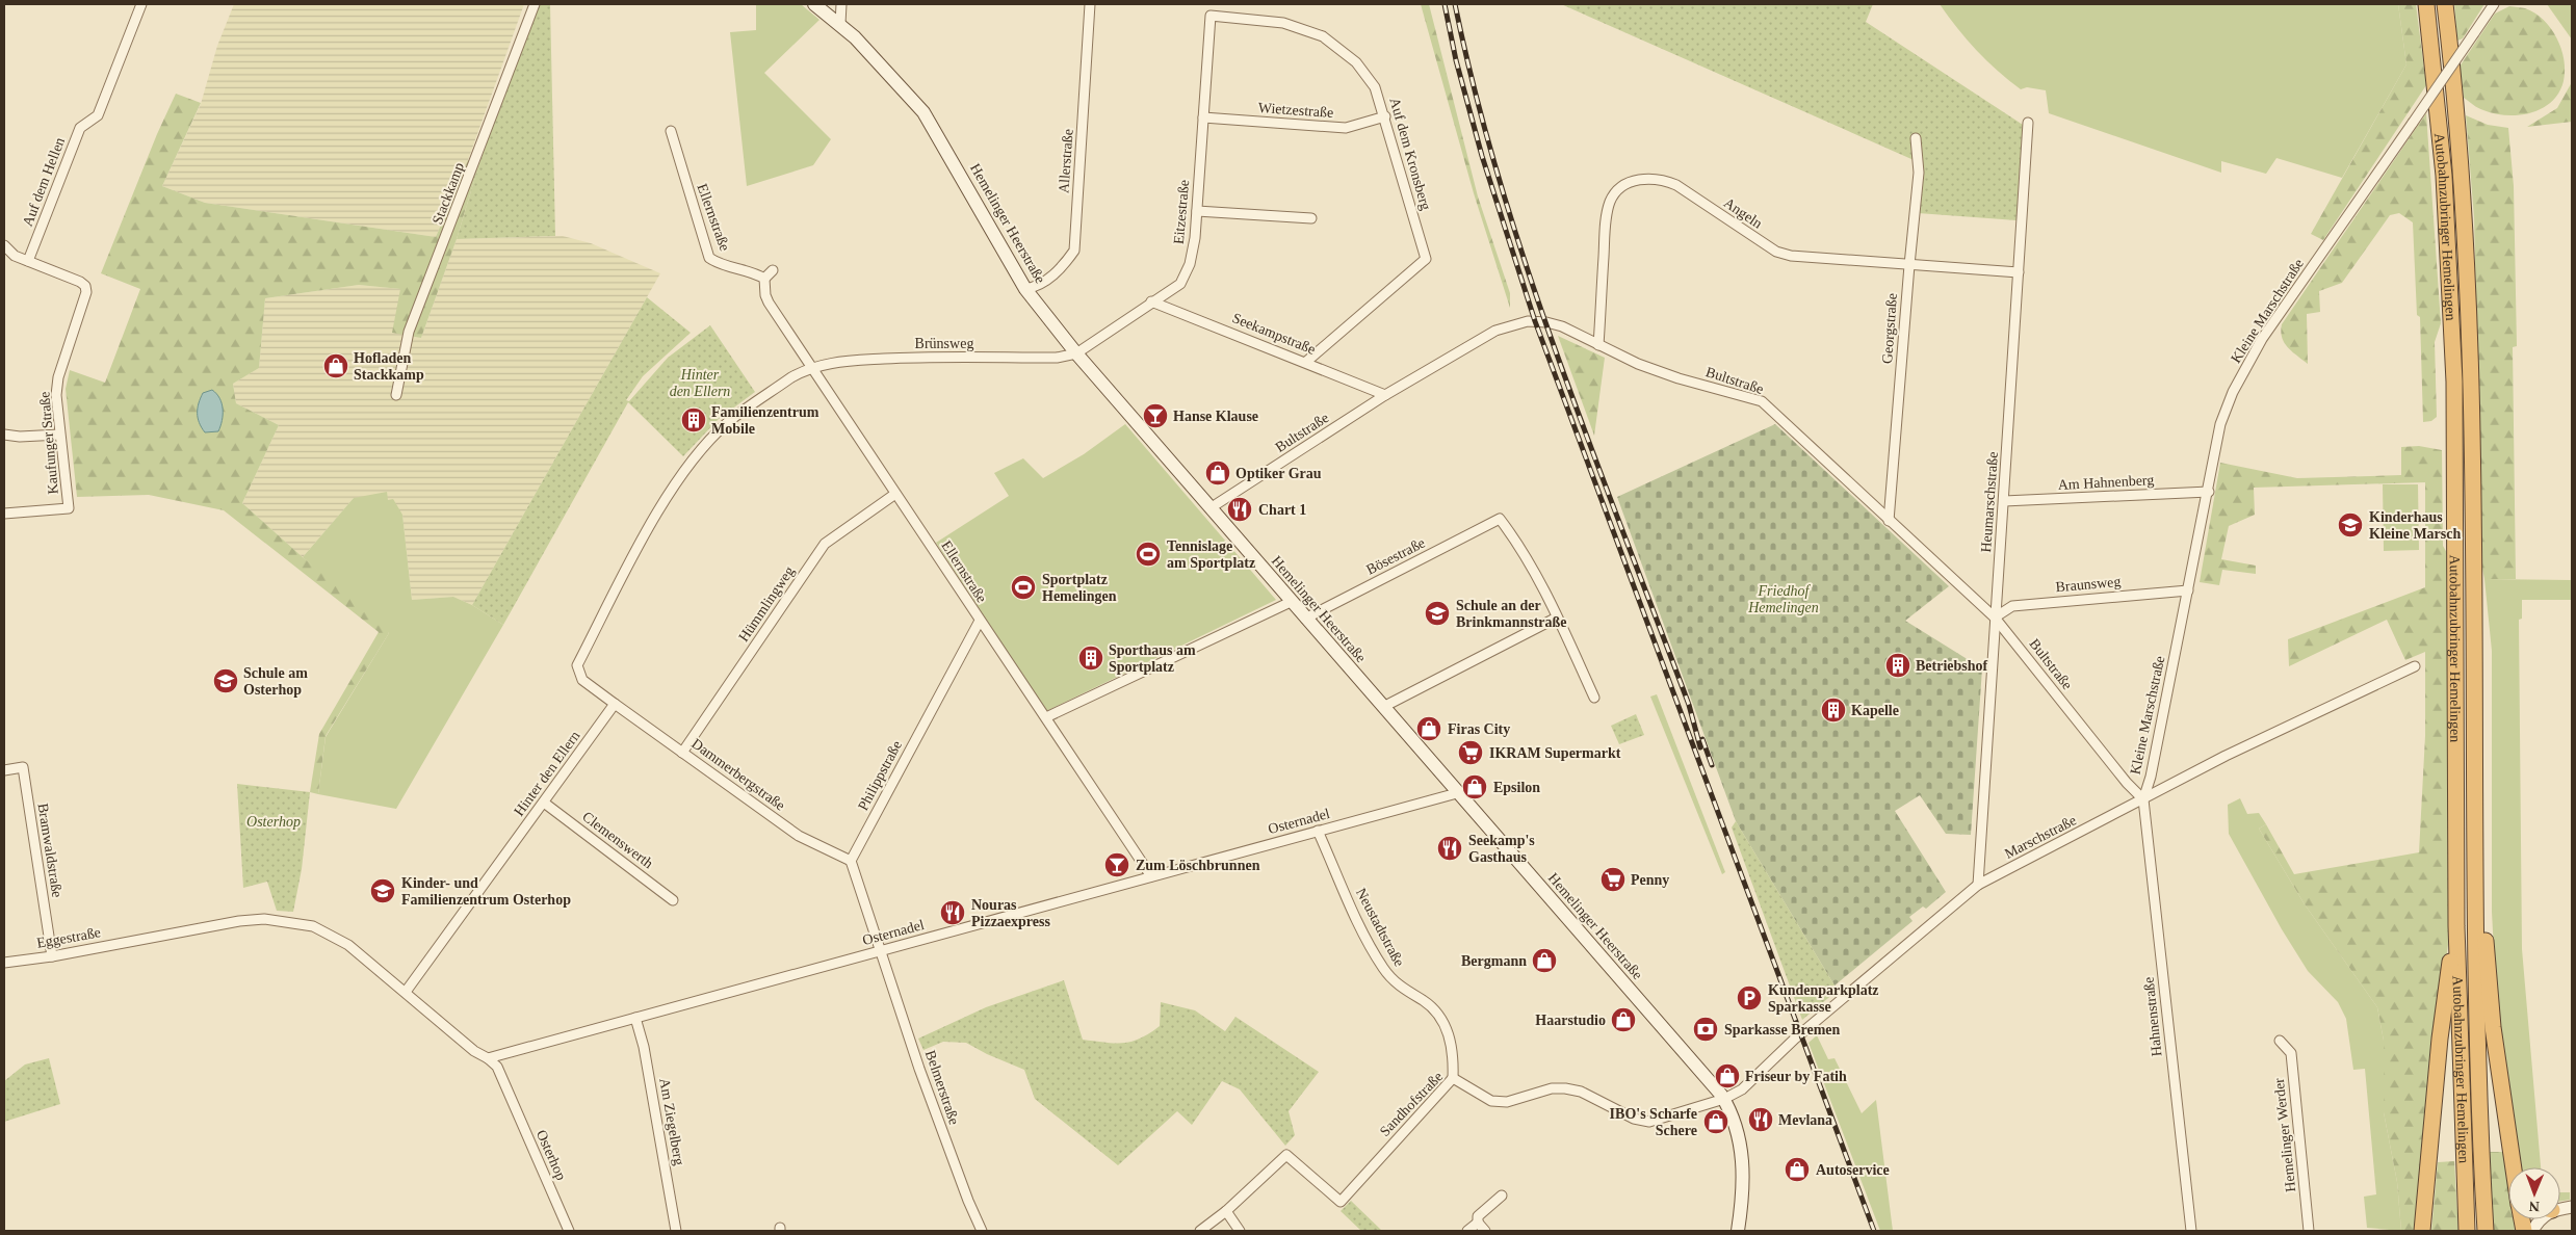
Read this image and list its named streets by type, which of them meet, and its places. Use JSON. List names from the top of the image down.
{
  "streets": {
    "highway": ["Autobahnzubringer Hemelingen"],
    "main road": ["Hemelinger Heerstraße"],
    "street": [
      "Wietzestraße",
      "Auf dem Kronsberg",
      "Allerstraße",
      "Auf dem Hellen",
      "Stackkamp",
      "Eitzestraße",
      "Angeln",
      "Ellernstraße",
      "Kleine Marschstraße",
      "Georgstraße",
      "Seekampstraße",
      "Brünsweg",
      "Bultstraße",
      "Kaufunger Straße",
      "Am Hahnenberg",
      "Heumarschstraße",
      "Bösestraße",
      "Braunsweg",
      "Hümmlingweg",
      "Hinter den Ellern",
      "Dammerbergstraße",
      "Philippstraße",
      "Osternadel",
      "Marschstraße",
      "Clemenswerth",
      "Bramwaldstraße",
      "Neustadtstraße",
      "Eggestraße",
      "Hahnenstraße",
      "Belmerstraße",
      "Sandhofstraße",
      "Am Ziegelberg",
      "Hemelinger Werder",
      "Osterhop"
    ]
  },
  "crossings": [
    ["Wietzestraße", "Auf dem Kronsberg"],
    ["Wietzestraße", "Eitzestraße"],
    ["Auf dem Kronsberg", "Eitzestraße"],
    ["Auf dem Kronsberg", "Seekampstraße"],
    ["Allerstraße", "Hemelinger Heerstraße"],
    ["Auf dem Hellen", "Kaufunger Straße"],
    ["Eitzestraße", "Hemelinger Heerstraße"],
    ["Eitzestraße", "Seekampstraße"],
    ["Eitzestraße", "Brünsweg"],
    ["Angeln", "Georgstraße"],
    ["Angeln", "Bultstraße"],
    ["Angeln", "Heumarschstraße"],
    ["Ellernstraße", "Brünsweg"],
    ["Ellernstraße", "Hümmlingweg"],
    ["Ellernstraße", "Philippstraße"],
    ["Ellernstraße", "Osternadel"],
    ["Hemelinger Heerstraße", "Brünsweg"],
    ["Hemelinger Heerstraße", "Bultstraße"],
    ["Hemelinger Heerstraße", "Bösestraße"],
    ["Hemelinger Heerstraße", "Osternadel"],
    ["Hemelinger Heerstraße", "Marschstraße"],
    ["Hemelinger Heerstraße", "Sandhofstraße"],
    ["Kleine Marschstraße", "Bultstraße"],
    ["Kleine Marschstraße", "Am Hahnenberg"],
    ["Kleine Marschstraße", "Braunsweg"],
    ["Kleine Marschstraße", "Marschstraße"],
    ["Kleine Marschstraße", "Hahnenstraße"],
    ["Georgstraße", "Bultstraße"],
    ["Seekampstraße", "Bultstraße"],
    ["Bultstraße", "Heumarschstraße"],
    ["Bultstraße", "Braunsweg"],
    ["Bultstraße", "Marschstraße"],
    ["Bultstraße", "Hahnenstraße"],
    ["Am Hahnenberg", "Heumarschstraße"],
    ["Heumarschstraße", "Braunsweg"],
    ["Heumarschstraße", "Marschstraße"],
    ["Hümmlingweg", "Dammerbergstraße"],
    ["Hinter den Ellern", "Dammerbergstraße"],
    ["Hinter den Ellern", "Clemenswerth"],
    ["Hinter den Ellern", "Osterhop"],
    ["Dammerbergstraße", "Philippstraße"],
    ["Osternadel", "Neustadtstraße"],
    ["Osternadel", "Belmerstraße"],
    ["Osternadel", "Am Ziegelberg"],
    ["Osternadel", "Osterhop"],
    ["Marschstraße", "Hahnenstraße"],
    ["Marschstraße", "Sandhofstraße"],
    ["Bramwaldstraße", "Eggestraße"],
    ["Neustadtstraße", "Sandhofstraße"],
    ["Eggestraße", "Osterhop"]
  ],
  "parks": ["Hinter den Ellern", "Friedhof Hemelingen", "Osterhop"],
  "places": {
    "shop": [
      "Hofladen Stackkamp",
      "Optiker Grau",
      "Firas City",
      "Epsilon",
      "Bergmann",
      "Haarstudio",
      "Friseur by Fatih",
      "IBO's Scharfe Schere",
      "Autoservice"
    ],
    "bar": ["Hanse Klause", "Zum Löschbrunnen"],
    "building": [
      "Familienzentrum Mobile",
      "Sporthaus am Sportplatz",
      "Betriebshof",
      "Kapelle"
    ],
    "restaurant": [
      "Chart 1",
      "Seekamp's Gasthaus",
      "Nouras Pizzaexpress",
      "Mevlana"
    ],
    "school or university": [
      "Kinderhaus Kleine Marsch",
      "Schule an der Brinkmannstraße",
      "Schule am Osterhop",
      "Kinder- und Familienzentrum Osterhop"
    ],
    "sports": ["Tennislage am Sportplatz", "Sportplatz Hemelingen"],
    "supermarket": ["IKRAM Supermarkt", "Penny"],
    "parking": ["Kundenparkplatz Sparkasse"],
    "bank": ["Sparkasse Bremen"]
  },
  "north": "bottom"
}
